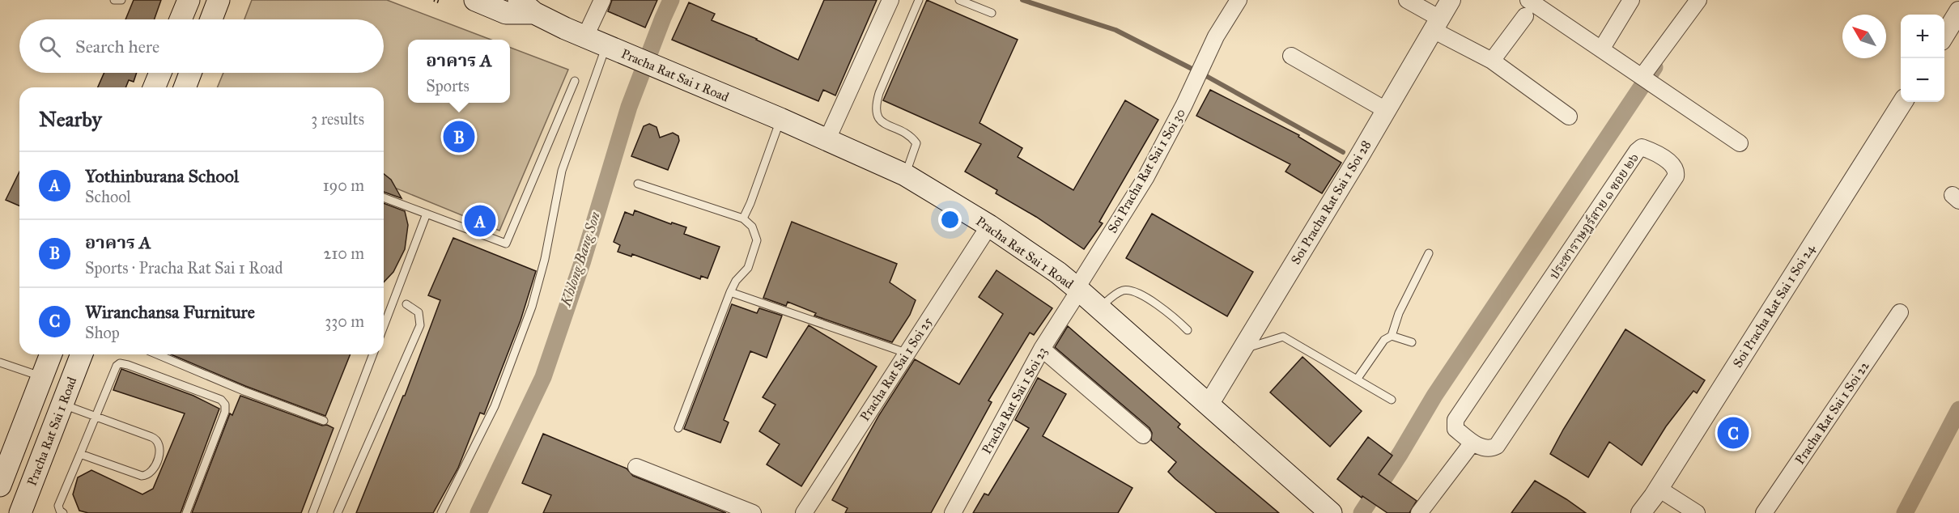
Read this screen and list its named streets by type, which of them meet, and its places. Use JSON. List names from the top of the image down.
{
  "streets": {
    "main road": ["Pracha Rat Sai 1 Road"],
    "street": [
      "Soi Pracha Rat Sai 1 Soi 30",
      "Soi Pracha Rat Sai 1 Soi 28",
      "ประชาราษฎร์สาย ๑ ซอย ๒๖",
      "Soi Pracha Rat Sai 1 Soi 24",
      "Pracha Rat Sai 1 Soi 25",
      "Pracha Rat Sai 1 Soi 23",
      "Pracha Rat Sai 1 Soi 22"
    ]
  },
  "crossings": [
    ["Pracha Rat Sai 1 Road", "Soi Pracha Rat Sai 1 Soi 30"],
    ["Pracha Rat Sai 1 Road", "Soi Pracha Rat Sai 1 Soi 28"],
    ["Pracha Rat Sai 1 Road", "Pracha Rat Sai 1 Soi 25"],
    ["Pracha Rat Sai 1 Road", "Pracha Rat Sai 1 Soi 23"],
    ["Soi Pracha Rat Sai 1 Soi 30", "Pracha Rat Sai 1 Soi 23"]
  ],
  "water": ["Khlong Bang Son"],
  "north": "top left",
  "page": {
    "map_buttons": ["+", "−"],
    "search": "Search here",
    "popup": ["อาคาร A", "Sports"],
    "heading": ["Nearby", "3 results"],
    "pins": ["B", "A", "C"],
    "list": [
      {
        "mark": "A",
        "name": "Yothinburana School",
        "note": "School",
        "value": "190 m"
      },
      {
        "mark": "B",
        "name": "อาคาร A",
        "note": "Sports · Pracha Rat Sai 1 Road",
        "value": "210 m"
      },
      {
        "mark": "C",
        "name": "Wiranchansa Furniture",
        "note": "Shop",
        "value": "330 m"
      }
    ]
  }
}
